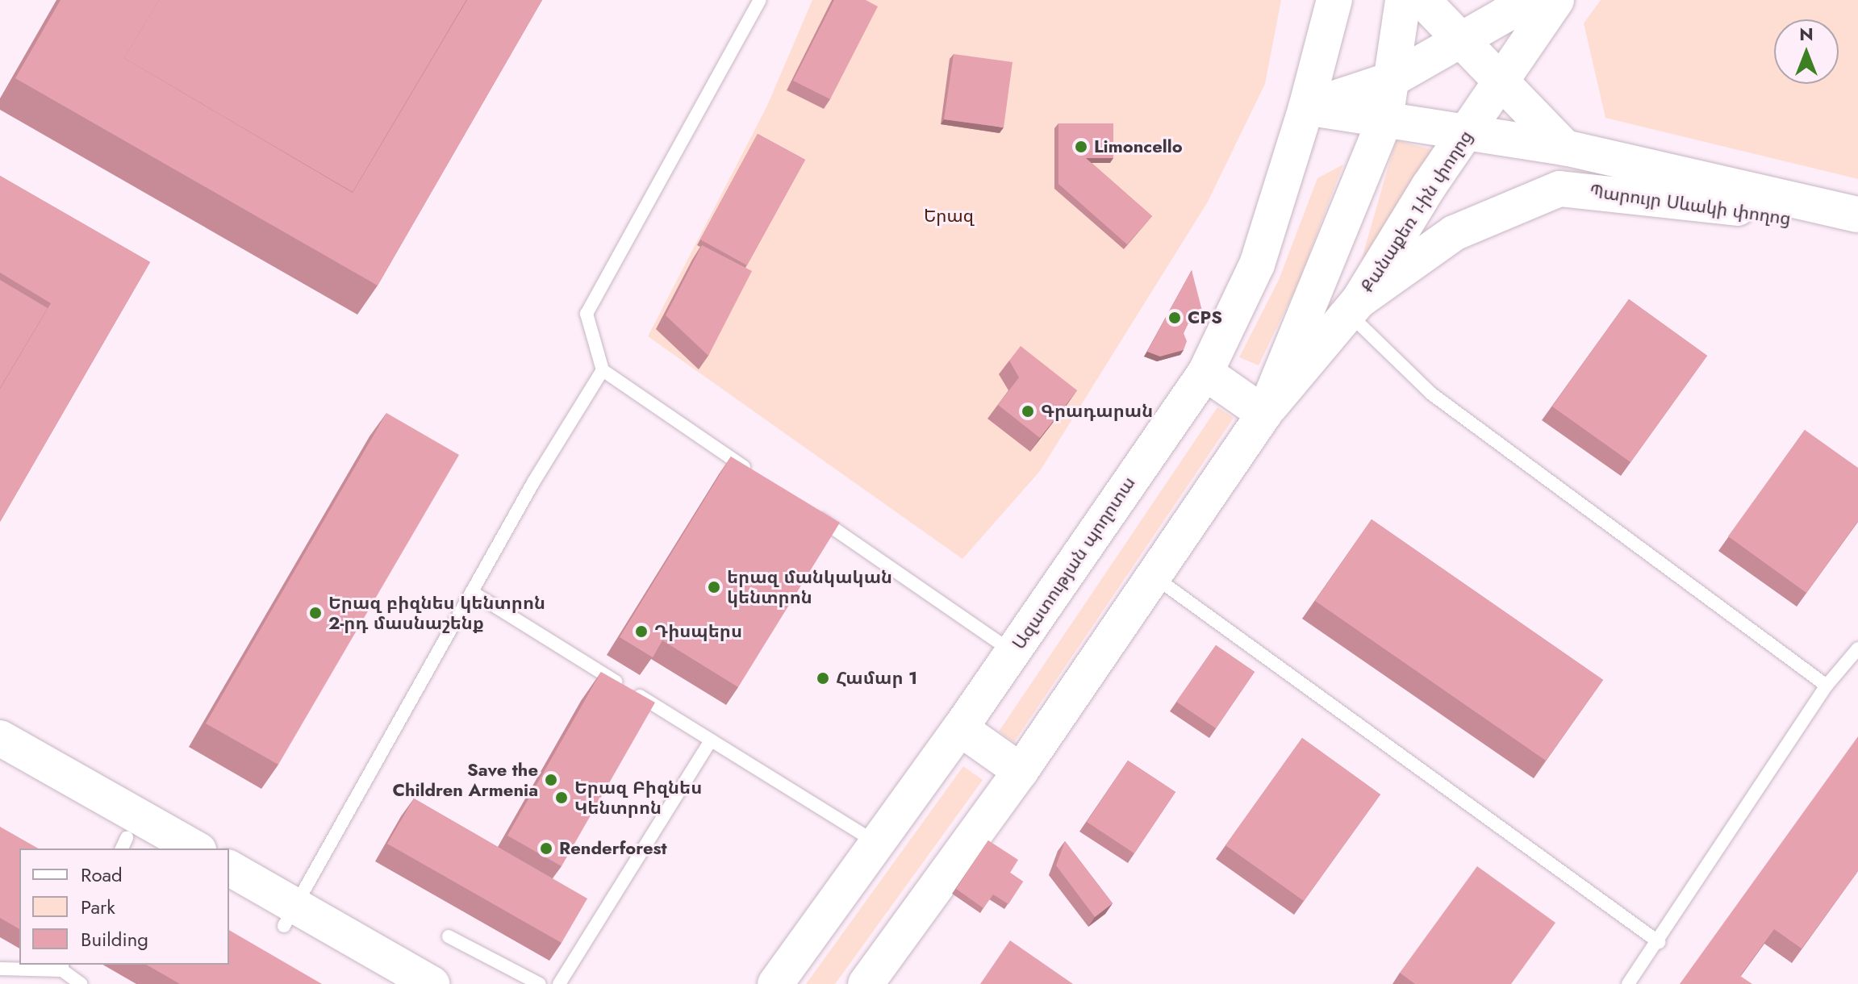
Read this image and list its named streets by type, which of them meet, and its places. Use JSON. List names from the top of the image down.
{
  "streets": {
    "main road": ["Պարույր Սևակի փողոց", "Քանաքեռ 1-ին փողոց", "Ազատության պողոտա"]
  },
  "crossings": [
    ["Պարույր Սևակի փողոց", "Քանաքեռ 1-ին փողոց"],
    ["Պարույր Սևակի փողոց", "Ազատության պողոտա"]
  ],
  "parks": ["Երազ"],
  "places": [
    "Limoncello",
    "CPS",
    "Գրադարան",
    "երազ մանկական կենտրոն",
    "Երազ բիզնես կենտրոն 2-րդ մասնաշենք",
    "Դիսպերս",
    "Համար 1",
    "Save the Children Armenia",
    "Երազ Բիզնես Կենտրոն",
    "Renderforest"
  ],
  "legend": ["Road", "Park", "Building"],
  "north": "top"
}
